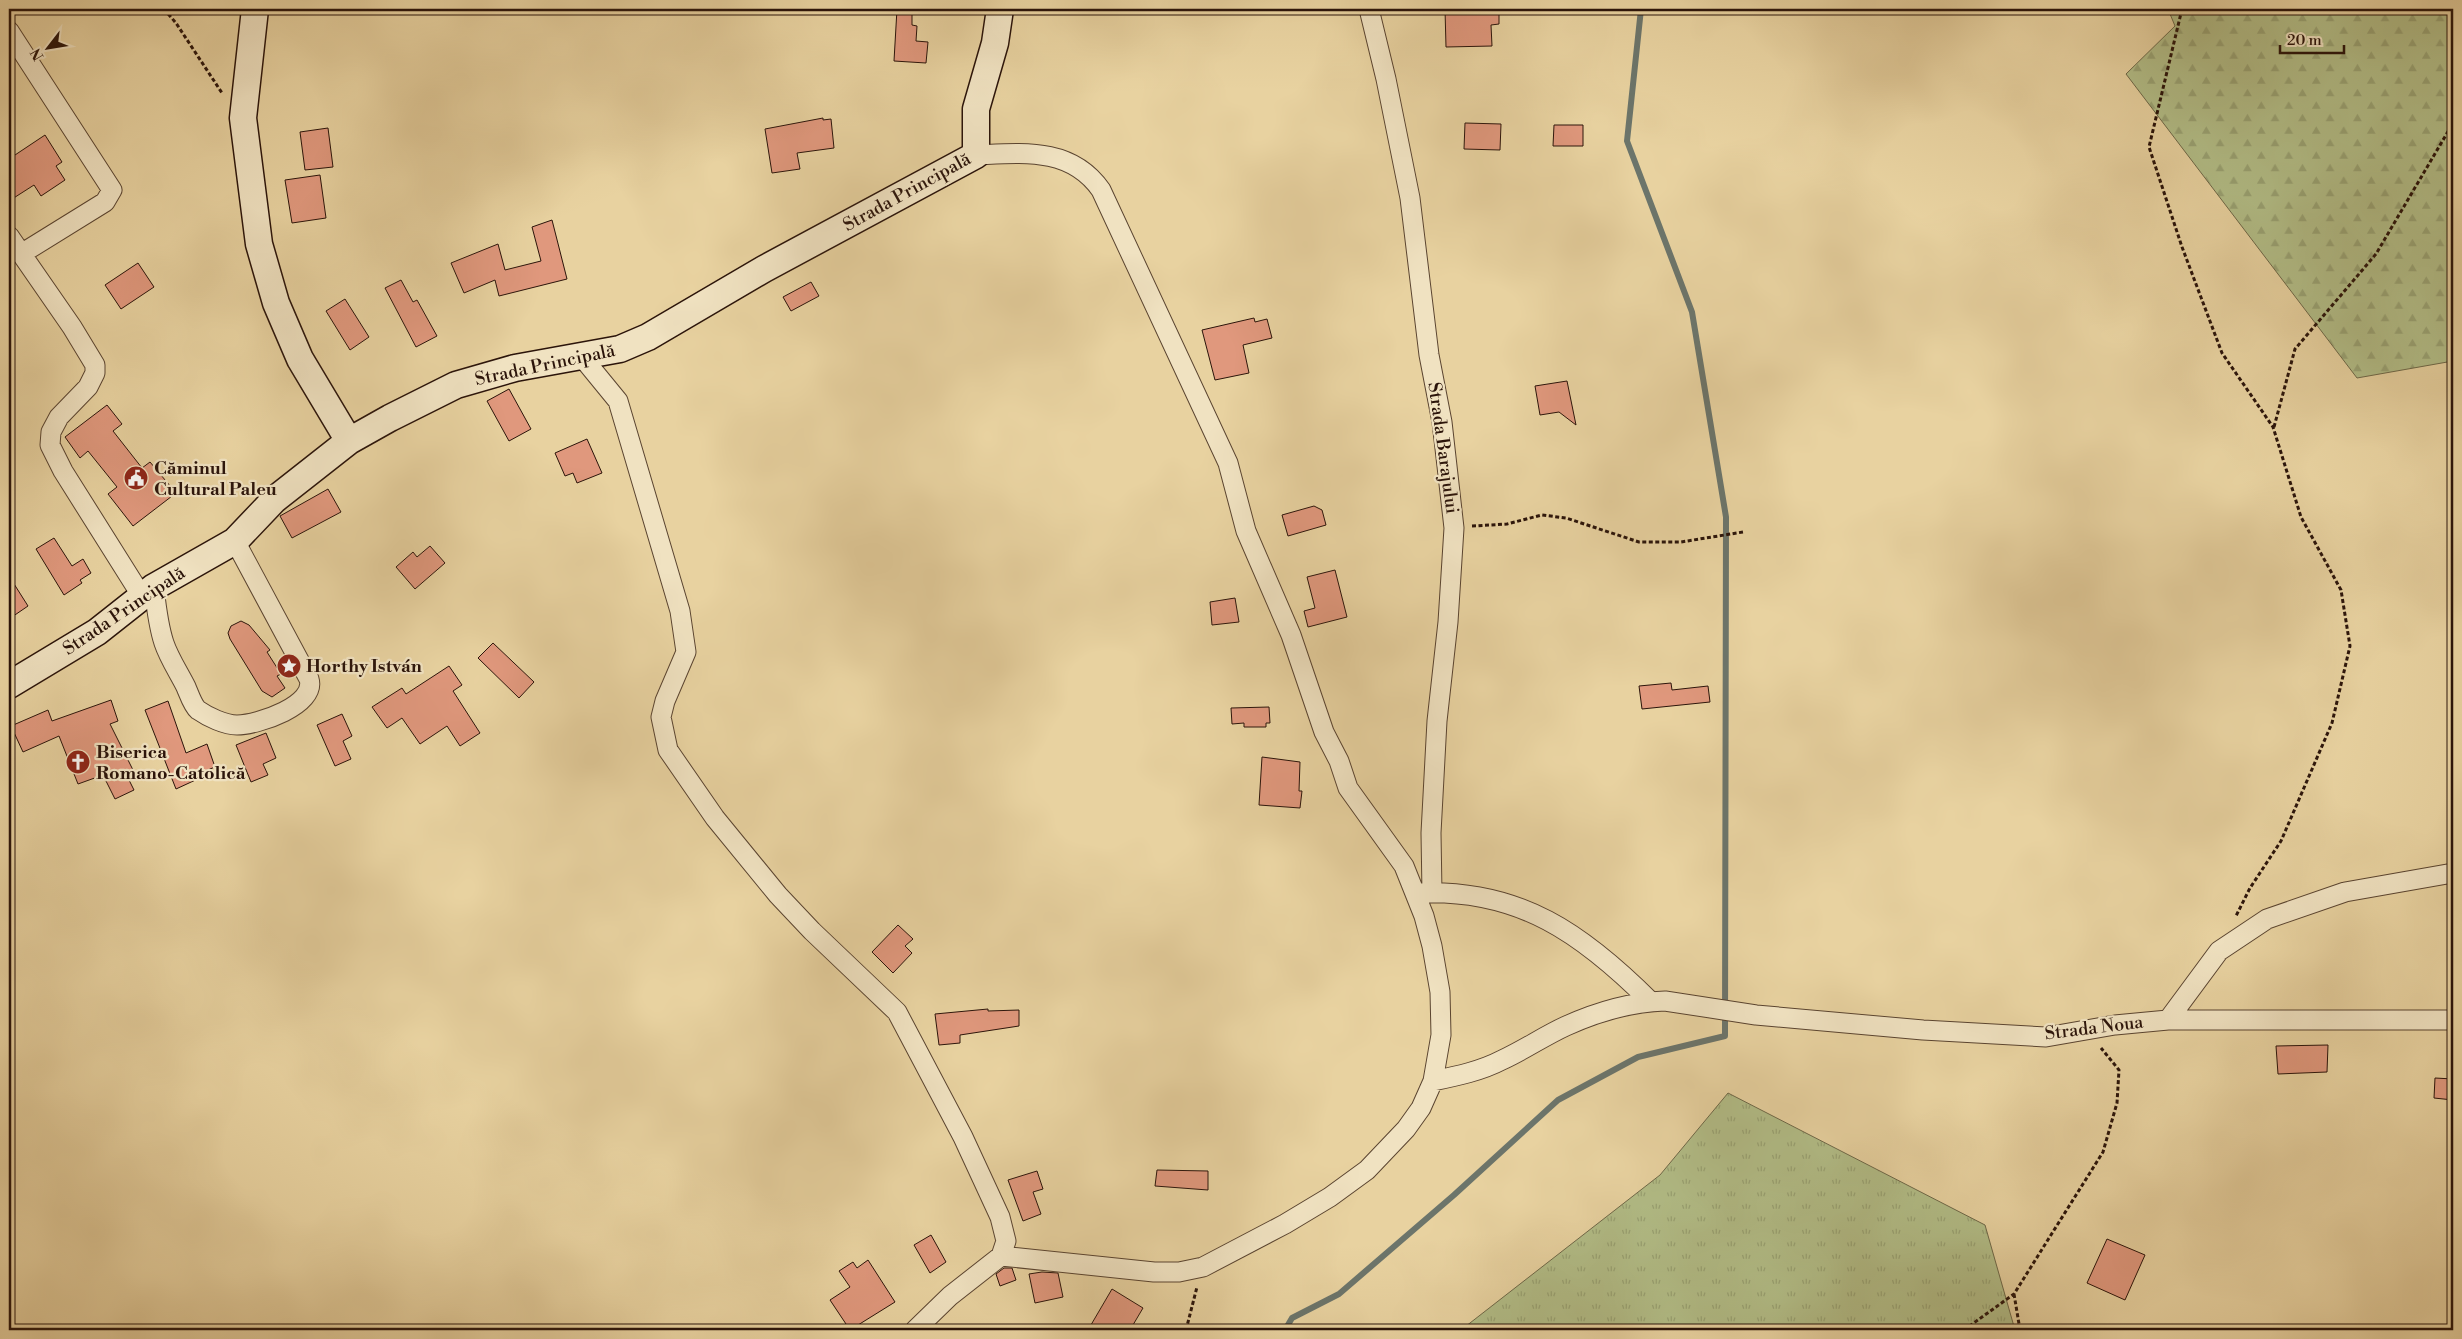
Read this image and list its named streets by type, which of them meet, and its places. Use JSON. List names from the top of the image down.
{
  "streets": {
    "main road": ["Strada Principală"],
    "street": ["Strada Barajului", "Strada Noua"]
  },
  "places": {
    "public building": ["Căminul Cultural Paleu"],
    "place": ["Horthy István"],
    "church": ["Biserica Romano-Catolică"]
  },
  "scale_bar": "20 m",
  "north": "bottom left"
}
